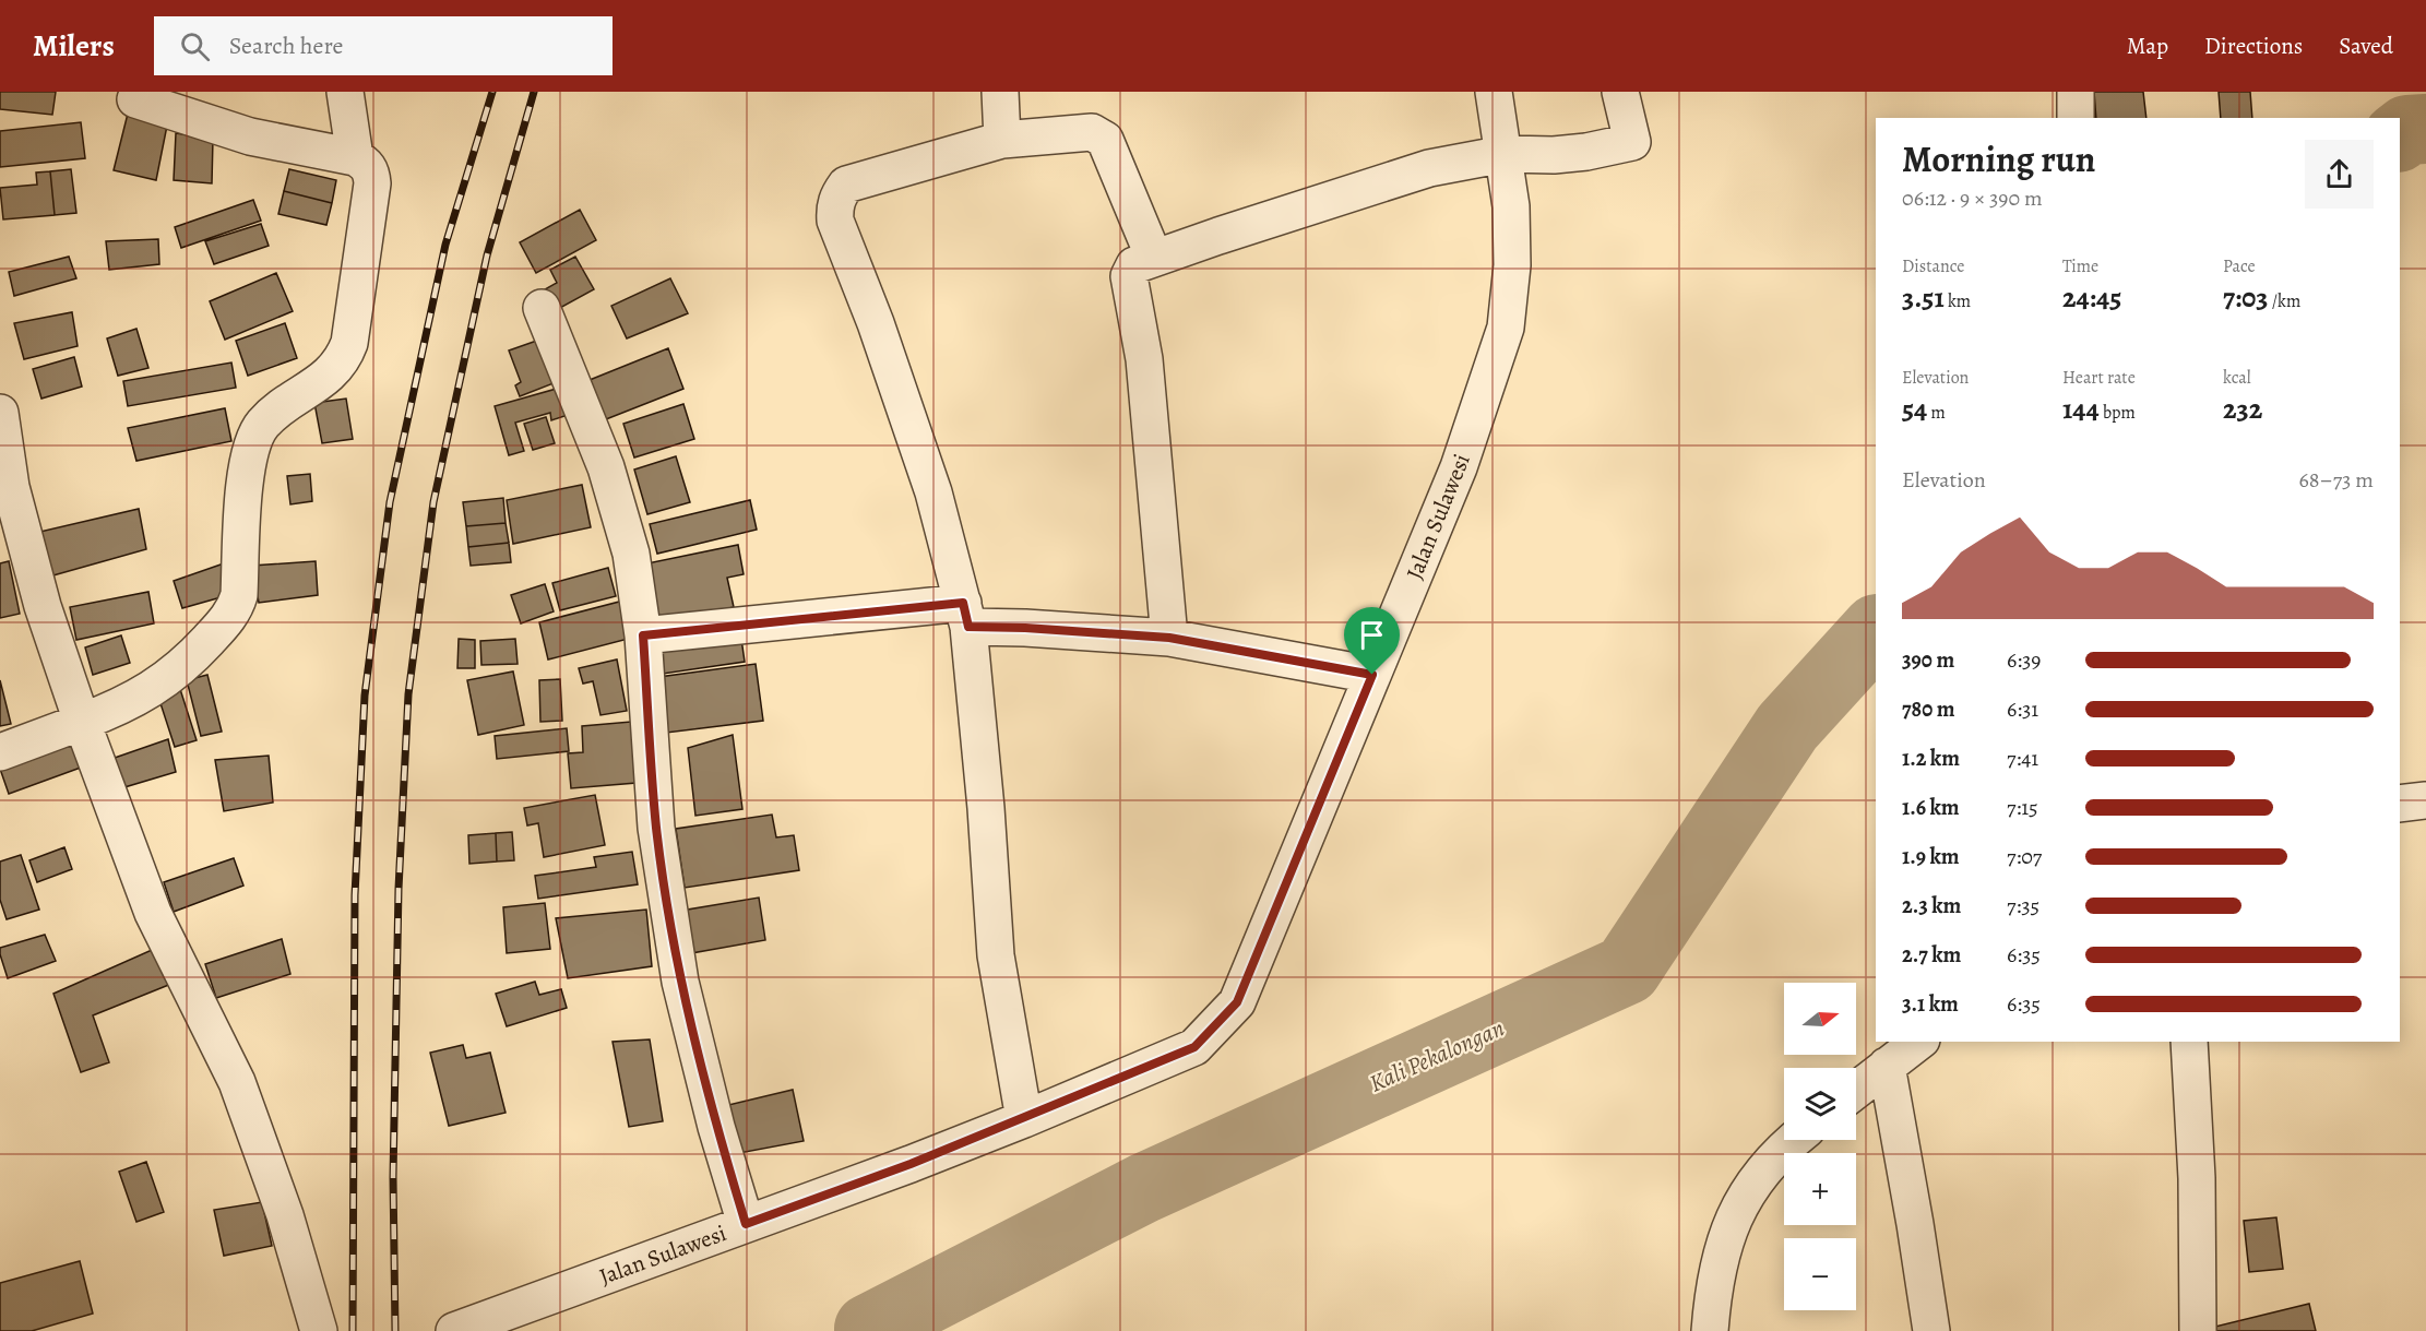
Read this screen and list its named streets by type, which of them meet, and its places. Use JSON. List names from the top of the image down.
{
  "streets": {
    "street": ["Jalan Sulawesi"]
  },
  "water": ["Kali Pekalongan"],
  "north": "right",
  "page": {
    "header": "Milers",
    "search": "Search here",
    "nav": ["Map", "Directions", "Saved"],
    "heading": ["Morning run", "06:12 · 9 × 390 m"],
    "stats": [
      ["Distance", "3.51 km"],
      ["Time", "24:45"],
      ["Pace", "7:03 /km"],
      ["Elevation", "54 m"],
      ["Heart rate", "144 bpm"],
      ["kcal", "232"]
    ],
    "chart": ["Elevation", "68–73 m"],
    "list": [
      {
        "name": "390 m",
        "note": "6:39"
      },
      {
        "name": "780 m",
        "note": "6:31"
      },
      {
        "name": "1.2 km",
        "note": "7:41"
      },
      {
        "name": "1.6 km",
        "note": "7:15"
      },
      {
        "name": "1.9 km",
        "note": "7:07"
      },
      {
        "name": "2.3 km",
        "note": "7:35"
      },
      {
        "name": "2.7 km",
        "note": "6:35"
      },
      {
        "name": "3.1 km",
        "note": "6:35"
      }
    ],
    "map_buttons": ["+", "−"]
  }
}
